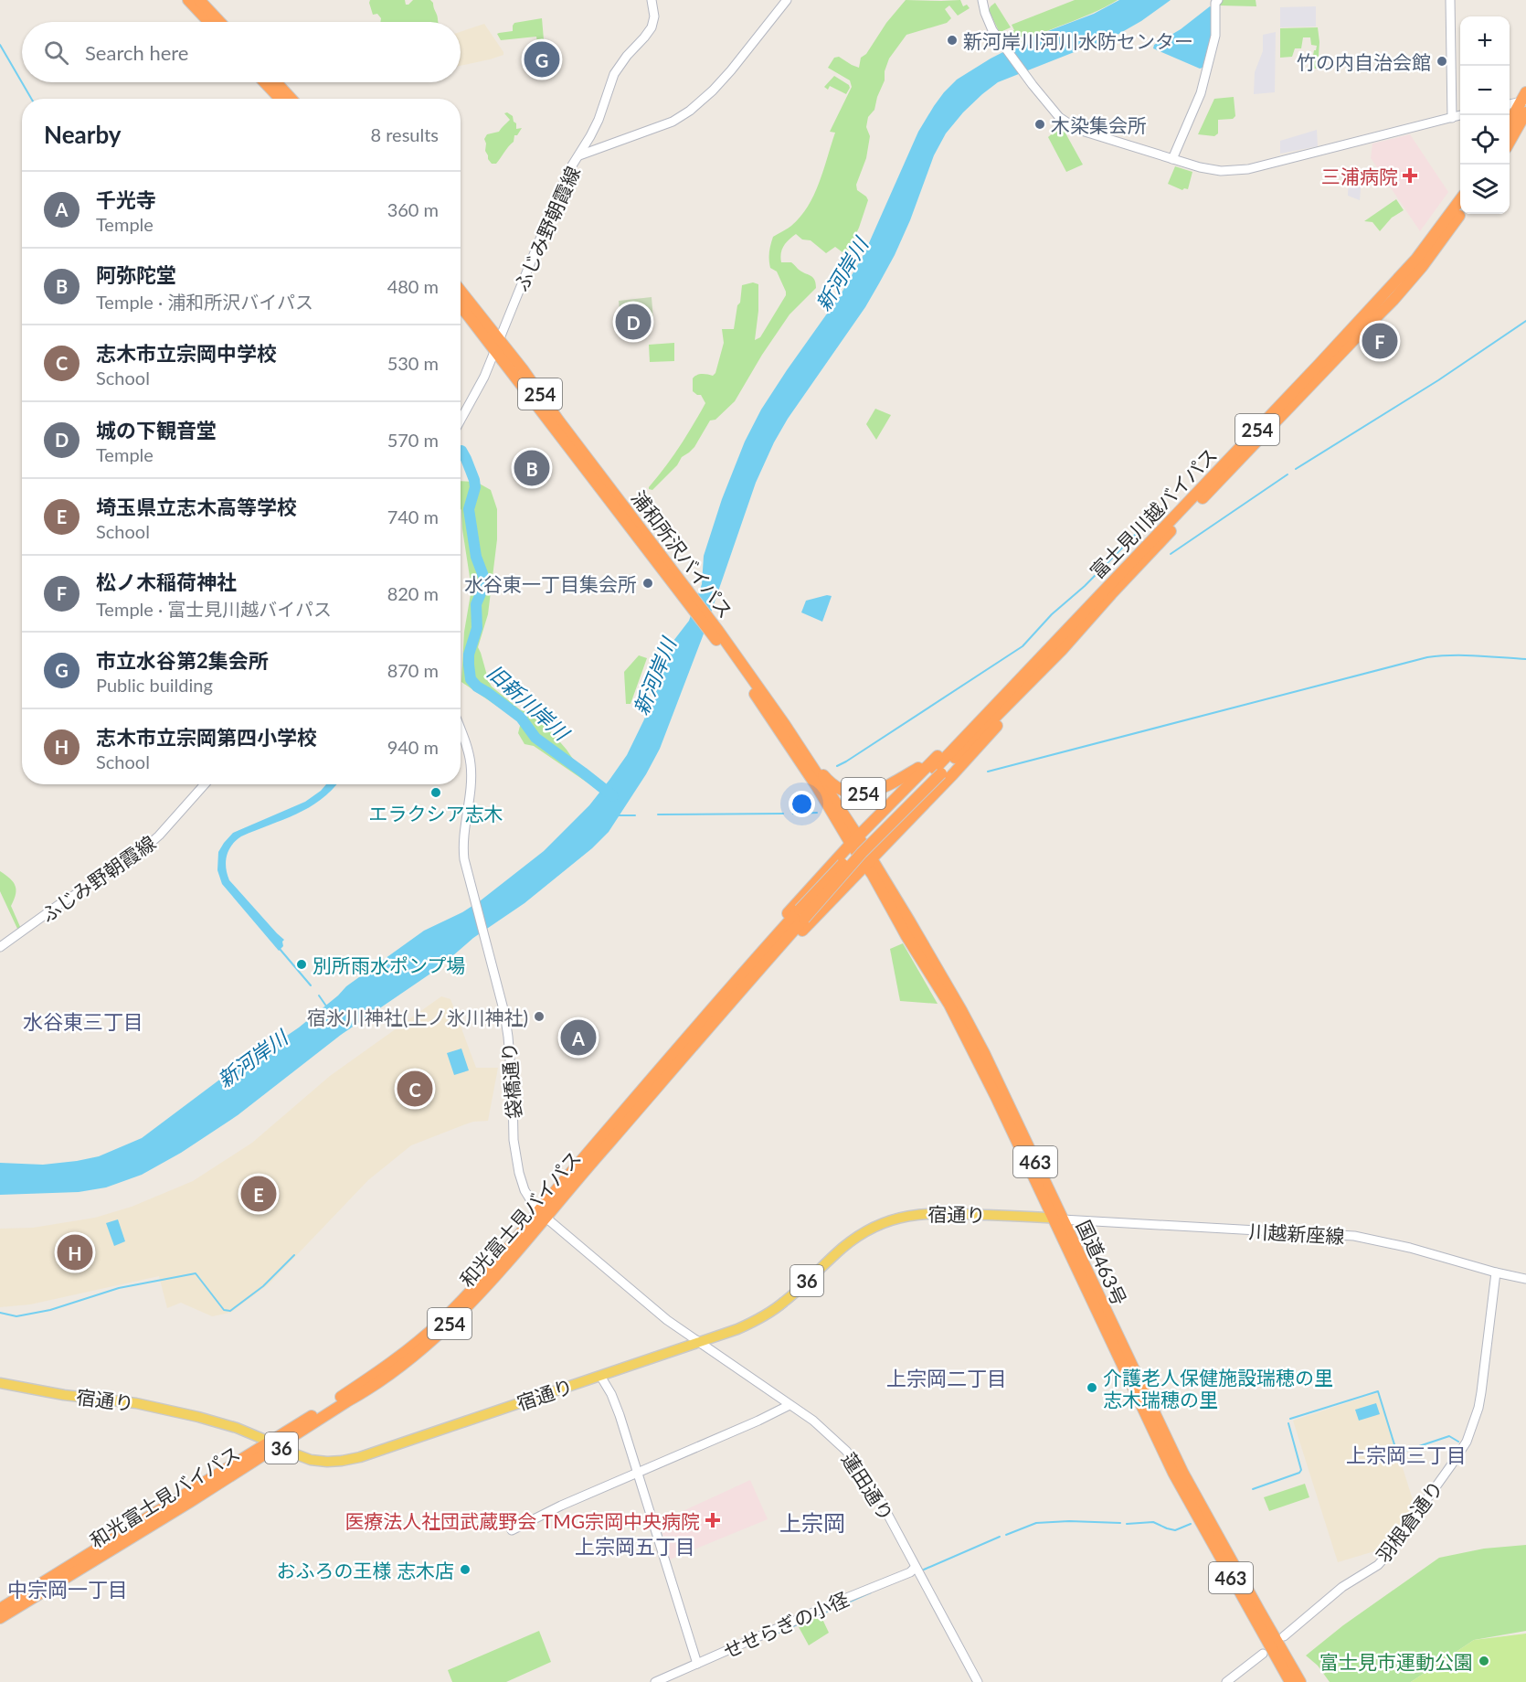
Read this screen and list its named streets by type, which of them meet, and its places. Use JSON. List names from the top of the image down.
{
  "streets": {
    "highway": [
      "254",
      "富士見川越バイパス",
      "浦和所沢バイパス",
      "463",
      "和光富士見バイパス",
      "国道463号"
    ],
    "main road": ["宿通り", "36"],
    "street": [
      "ふじみ野朝霞線",
      "袋橋通り",
      "川越新座線",
      "蓮田通り",
      "羽根倉通り",
      "せせらぎの小径"
    ]
  },
  "crossings": [
    ["ふじみ野朝霞線", "浦和所沢バイパス"],
    ["254", "富士見川越バイパス"],
    ["254", "浦和所沢バイパス"],
    ["254", "和光富士見バイパス"],
    ["254", "国道463号"],
    ["富士見川越バイパス", "浦和所沢バイパス"],
    ["富士見川越バイパス", "和光富士見バイパス"],
    ["富士見川越バイパス", "国道463号"],
    ["浦和所沢バイパス", "和光富士見バイパス"],
    ["浦和所沢バイパス", "国道463号"],
    ["袋橋通り", "宿通り"],
    ["袋橋通り", "和光富士見バイパス"],
    ["袋橋通り", "蓮田通り"],
    ["宿通り", "和光富士見バイパス"],
    ["宿通り", "川越新座線"],
    ["宿通り", "国道463号"],
    ["宿通り", "蓮田通り"],
    ["和光富士見バイパス", "国道463号"],
    ["川越新座線", "国道463号"],
    ["川越新座線", "羽根倉通り"],
    ["蓮田通り", "せせらぎの小径"]
  ],
  "districts": [
    "水谷東三丁目",
    "上宗岡二丁目",
    "上宗岡三丁目",
    "上宗岡",
    "上宗岡五丁目",
    "中宗岡一丁目"
  ],
  "water": ["新河岸川", "旧新川岸川"],
  "places": {
    "other": [
      "新河岸川河川水防センター",
      "竹の内自治会館",
      "木染集会所",
      "水谷東一丁目集会所",
      "エラクシア志木",
      "別所雨水ポンプ場",
      "宿氷川神社(上ノ氷川神社)",
      "介護老人保健施設瑞穂の里 志木瑞穂の里",
      "おふろの王様 志木店",
      "富士見市運動公園"
    ],
    "health": ["三浦病院", "医療法人社団武蔵野会 TMG宗岡中央病院"]
  },
  "page": {
    "map_buttons": ["+", "−"],
    "search": "Search here",
    "pins": [
      "G",
      "D",
      "F",
      "B",
      "A",
      "C",
      "E",
      "H"
    ],
    "heading": ["Nearby", "8 results"],
    "list": [
      {
        "mark": "A",
        "name": "千光寺",
        "note": "Temple",
        "value": "360 m"
      },
      {
        "mark": "B",
        "name": "阿弥陀堂",
        "note": "Temple · 浦和所沢バイパス",
        "value": "480 m"
      },
      {
        "mark": "C",
        "name": "志木市立宗岡中学校",
        "note": "School",
        "value": "530 m"
      },
      {
        "mark": "D",
        "name": "城の下観音堂",
        "note": "Temple",
        "value": "570 m"
      },
      {
        "mark": "E",
        "name": "埼玉県立志木高等学校",
        "note": "School",
        "value": "740 m"
      },
      {
        "mark": "F",
        "name": "松ノ木稲荷神社",
        "note": "Temple · 富士見川越バイパス",
        "value": "820 m"
      },
      {
        "mark": "G",
        "name": "市立水谷第2集会所",
        "note": "Public building",
        "value": "870 m"
      },
      {
        "mark": "H",
        "name": "志木市立宗岡第四小学校",
        "note": "School",
        "value": "940 m"
      }
    ]
  }
}
